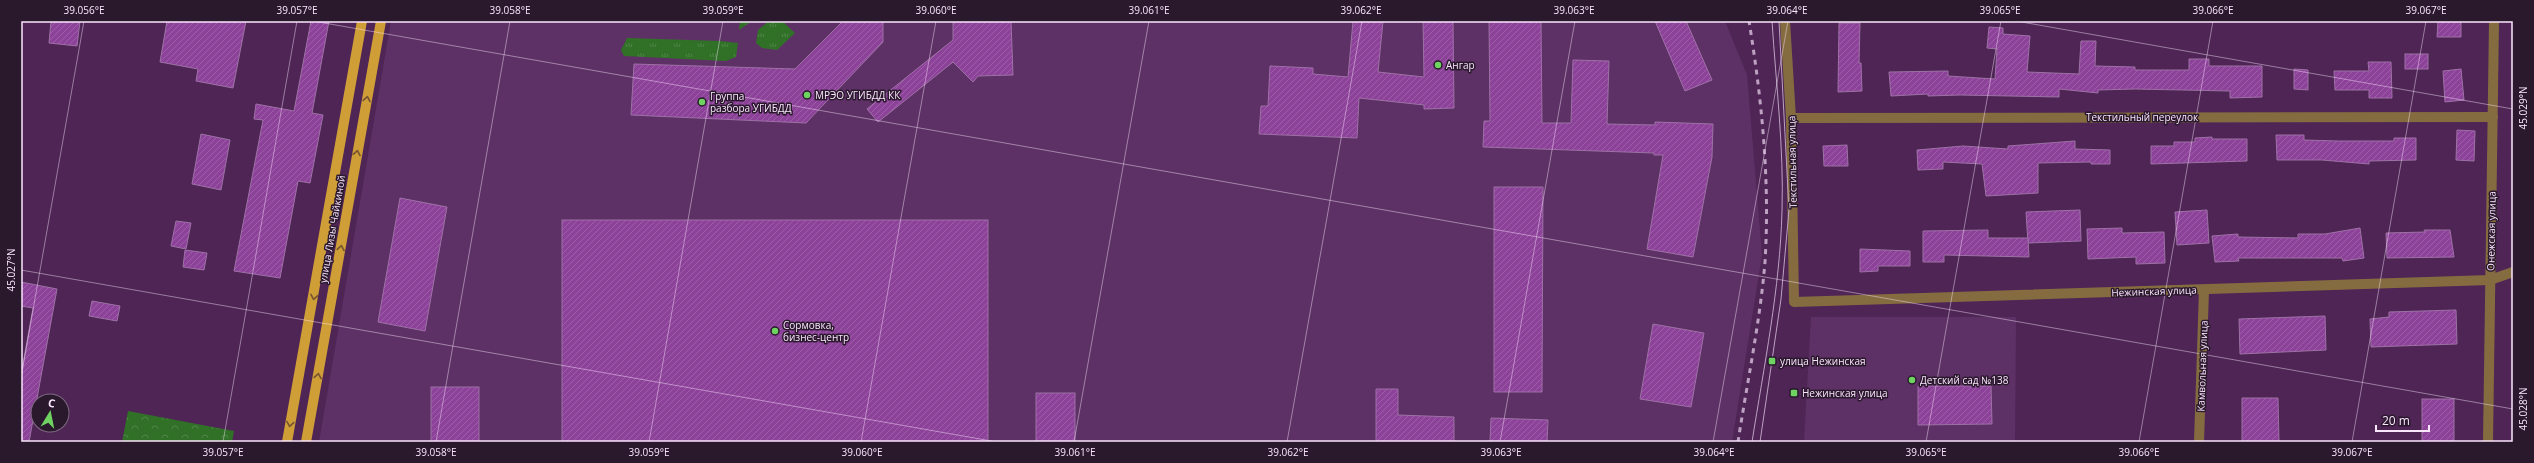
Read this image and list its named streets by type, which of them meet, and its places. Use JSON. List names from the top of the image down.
{
  "streets": {
    "main road": ["улица Лизы Чайкиной"],
    "street": [
      "Текстильный переулок",
      "Текстильная улица",
      "Онежская улица",
      "Нежинская улица",
      "Камвольная улица"
    ]
  },
  "crossings": [
    ["Текстильный переулок", "Текстильная улица"],
    ["Текстильный переулок", "Онежская улица"],
    ["Текстильная улица", "Нежинская улица"],
    ["Онежская улица", "Нежинская улица"],
    ["Нежинская улица", "Камвольная улица"]
  ],
  "places": {
    "other": [
      "Ангар",
      "МРЭО УГИБДД КК",
      "Группа разбора УГИБДД",
      "Сормовка, бизнес-центр",
      "Детский сад №138"
    ],
    "transit": ["улица Нежинская", "Нежинская улица"]
  },
  "scale_bar": "20 m",
  "north": "top",
  "coordinates": [
    "39.056°E",
    "39.057°E",
    "39.058°E",
    "39.059°E",
    "39.060°E",
    "39.061°E",
    "39.062°E",
    "39.063°E",
    "39.064°E",
    "39.065°E",
    "39.066°E",
    "39.067°E",
    "45.029°N",
    "45.027°N",
    "45.028°N"
  ]
}
